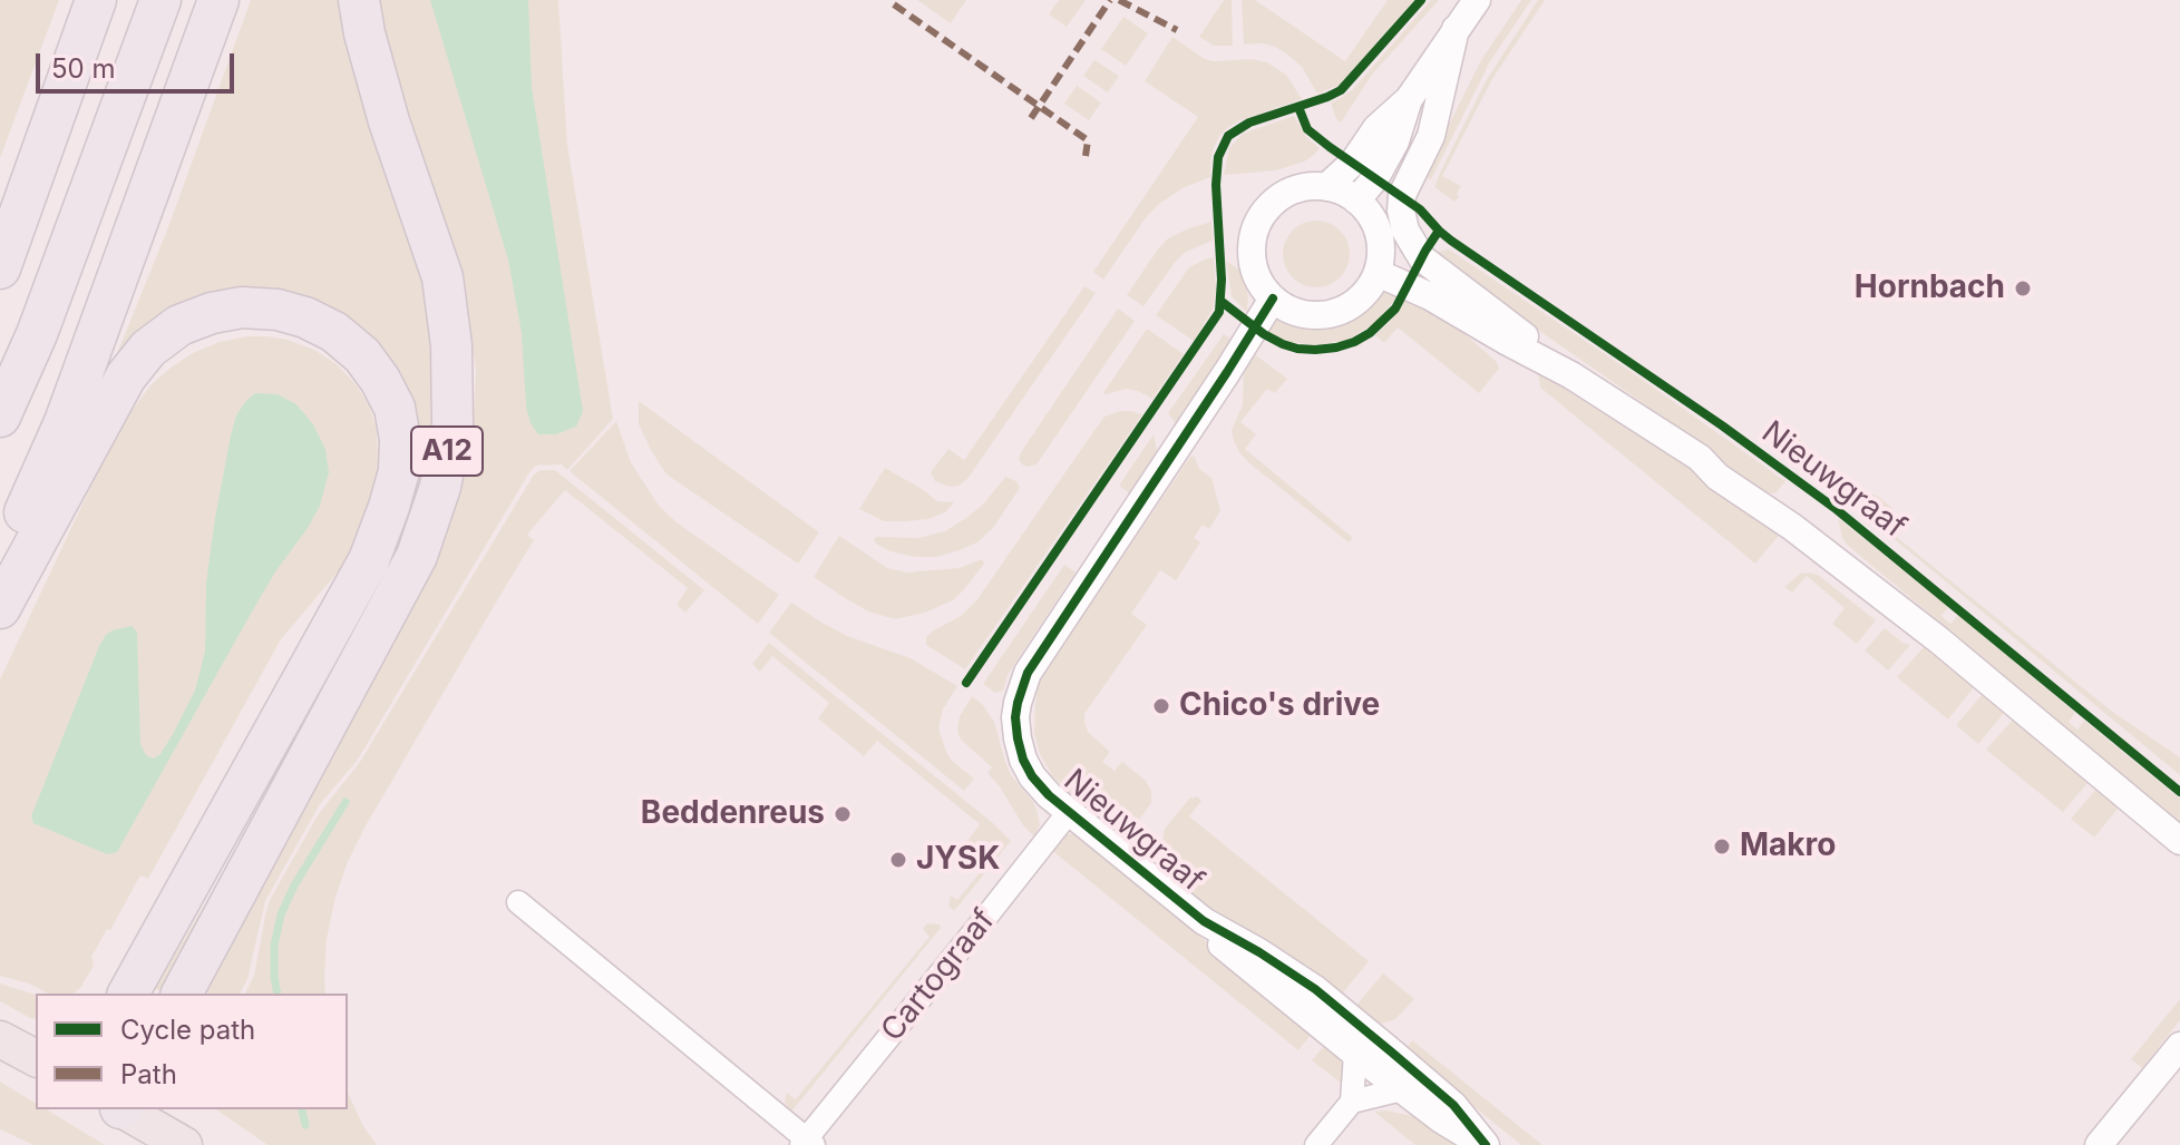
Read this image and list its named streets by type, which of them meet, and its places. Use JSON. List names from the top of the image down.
{
  "streets": {
    "highway": ["A12"],
    "street": ["Nieuwgraaf", "Cartograaf"]
  },
  "crossings": [
    ["Nieuwgraaf", "Cartograaf"]
  ],
  "places": [
    "Hornbach",
    "Chico's drive",
    "Beddenreus",
    "Makro",
    "JYSK"
  ],
  "legend": ["Cycle path", "Path"],
  "scale_bar": "50 m"
}
